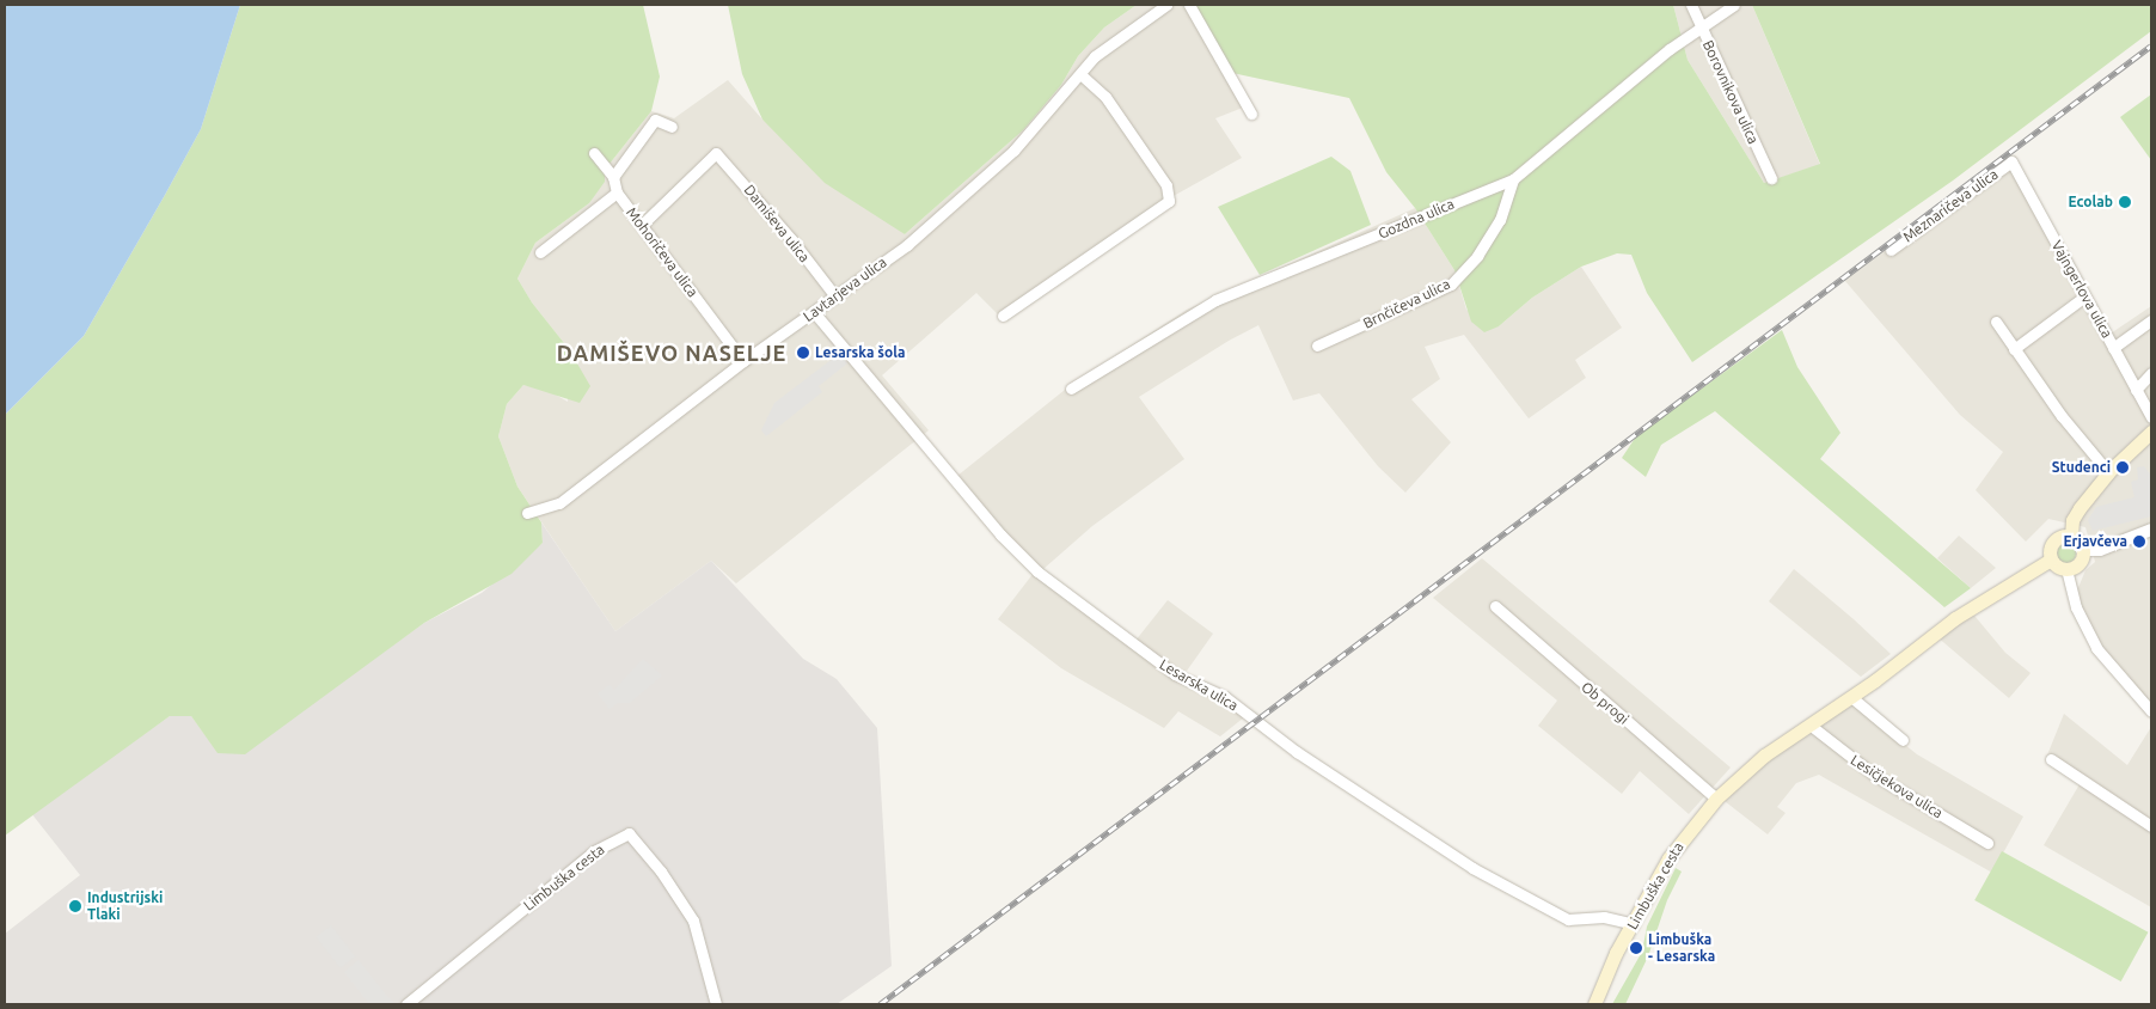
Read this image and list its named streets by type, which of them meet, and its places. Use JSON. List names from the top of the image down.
{
  "streets": {
    "main road": ["Limbuška cesta"],
    "street": [
      "Borovnikova ulica",
      "Meznaričeva ulica",
      "Gozdna ulica",
      "Damiševa ulica",
      "Mohoričeva ulica",
      "Lavtarjeva ulica",
      "Vajngerlova ulica",
      "Brnčičeva ulica",
      "Lesarska ulica",
      "Ob progi",
      "Lesičjekova ulica"
    ]
  },
  "crossings": [
    ["Borovnikova ulica", "Gozdna ulica"],
    ["Meznaričeva ulica", "Vajngerlova ulica"],
    ["Gozdna ulica", "Brnčičeva ulica"],
    ["Damiševa ulica", "Mohoričeva ulica"],
    ["Damiševa ulica", "Lavtarjeva ulica"],
    ["Mohoričeva ulica", "Lavtarjeva ulica"],
    ["Lavtarjeva ulica", "Lesarska ulica"],
    ["Lesarska ulica", "Limbuška cesta"],
    ["Ob progi", "Limbuška cesta"],
    ["Lesičjekova ulica", "Limbuška cesta"]
  ],
  "districts": ["DAMIŠEVO NASELJE"],
  "places": [
    "Ecolab",
    "Lesarska šola",
    "Studenci",
    "Erjavčeva",
    "Industrijski Tlaki",
    "Limbuška - Lesarska"
  ]
}
